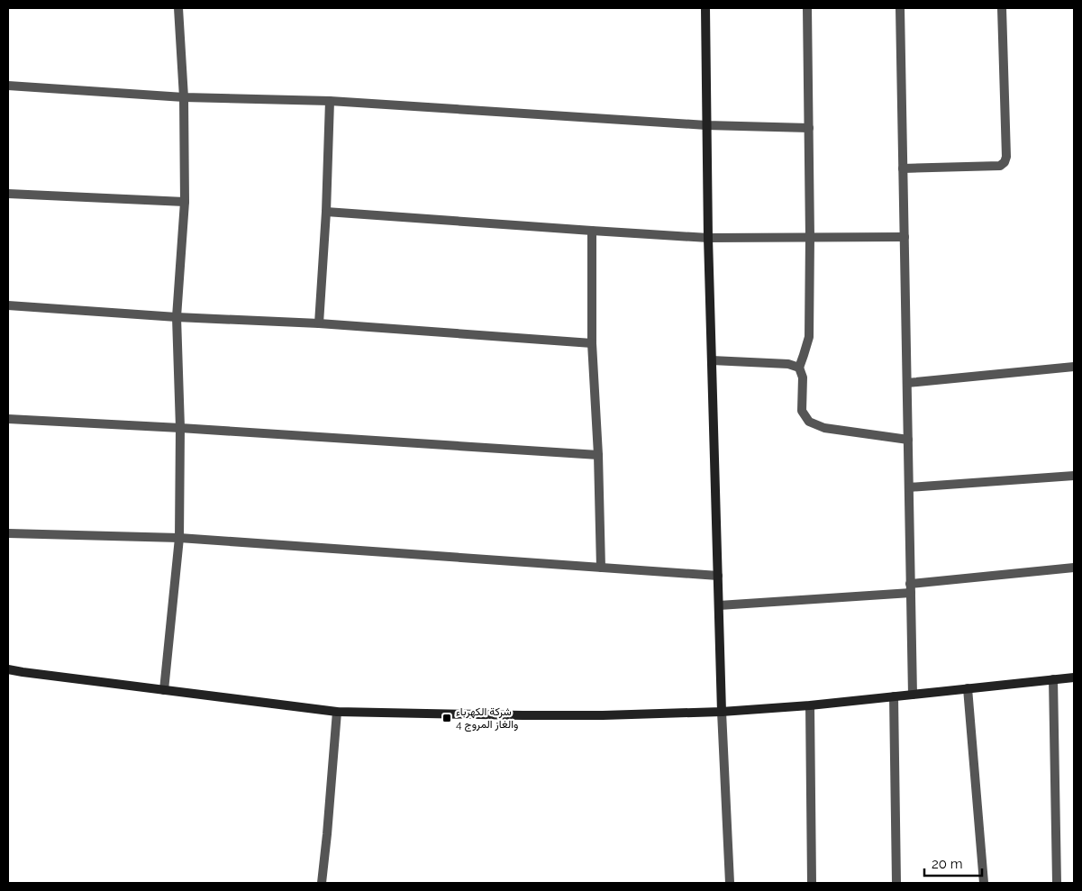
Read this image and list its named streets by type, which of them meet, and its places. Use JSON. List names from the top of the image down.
{
  "places": {
    "transit": ["شركة الكهرباء والغاز المروج 4"]
  },
  "scale_bar": "20 m"
}
